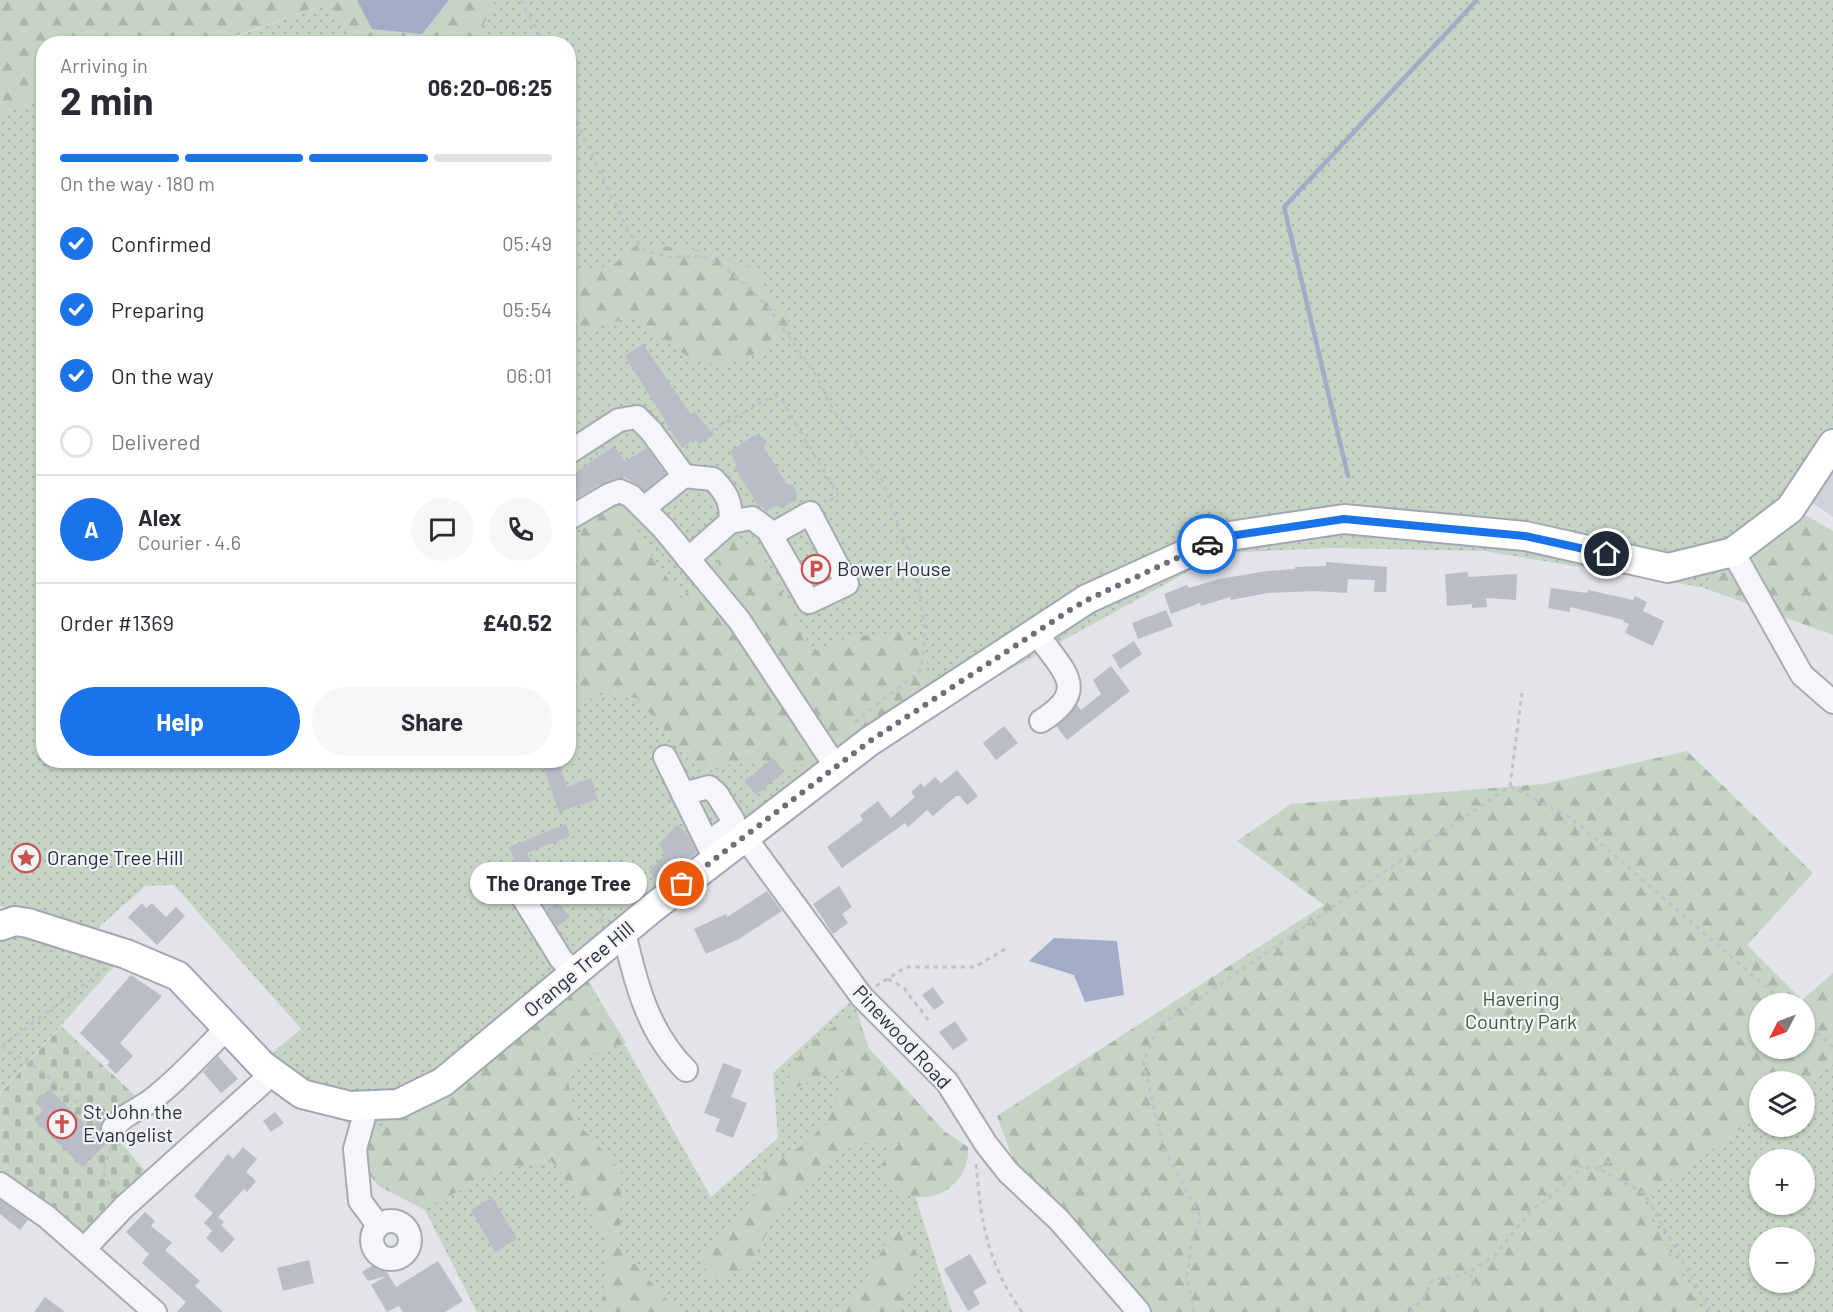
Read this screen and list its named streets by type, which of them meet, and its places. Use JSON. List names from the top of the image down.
{
  "streets": {
    "main road": ["Orange Tree Hill"],
    "street": ["Pinewood Road"]
  },
  "crossings": [
    ["Orange Tree Hill", "Pinewood Road"]
  ],
  "parks": ["Havering Country Park"],
  "places": {
    "parking": ["Bower House"],
    "place": ["Orange Tree Hill"],
    "other": ["The Orange Tree"],
    "church": ["St John the Evangelist"]
  },
  "north": "bottom left",
  "page": {
    "heading": ["2 min", "Arriving in", "06:20–06:25"],
    "panel": [
      "Alex",
      "Courier · 4.6",
      "Order #1369",
      "£40.52"
    ],
    "bar": "On the way · 180 m",
    "list": [
      ["Confirmed", "05:49"],
      ["Preparing", "05:54"],
      ["On the way", "06:01"],
      "Delivered"
    ],
    "round": "A",
    "buttons": ["Help", "Share"],
    "bubble": "The Orange Tree",
    "map_buttons": ["+", "−"]
  }
}
